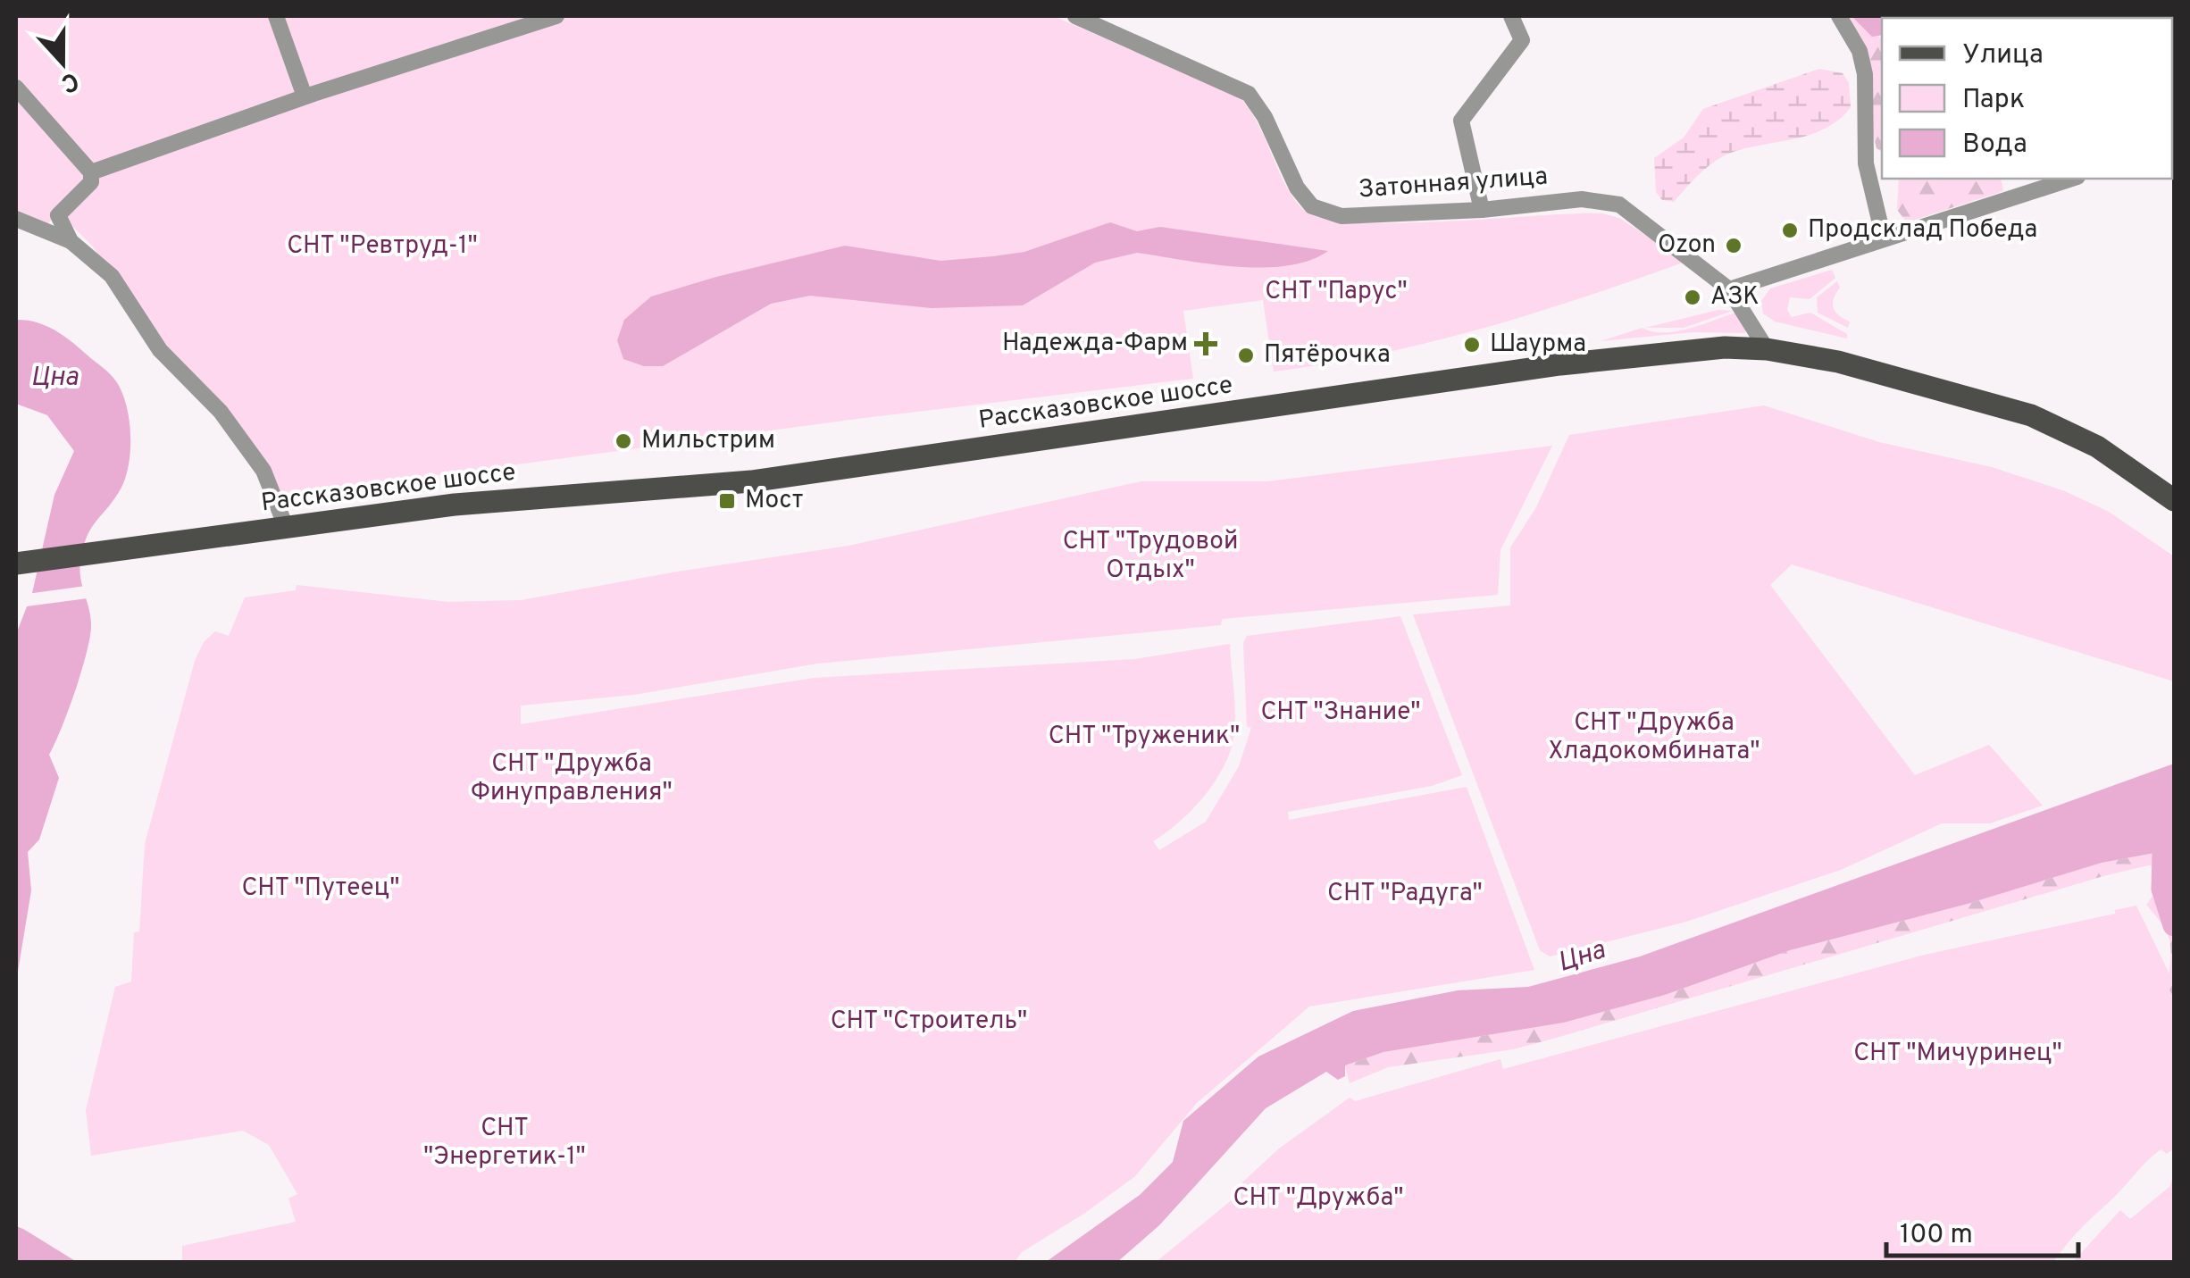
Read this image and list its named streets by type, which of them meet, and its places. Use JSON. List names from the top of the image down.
{
  "streets": {
    "main road": ["Рассказовское шоссе"],
    "street": ["Затонная улица"]
  },
  "water": ["Цна"],
  "parks": [
    "СНТ \"Ревтруд-1\"",
    "СНТ \"Парус\"",
    "СНТ \"Трудовой Отдых\"",
    "СНТ \"Знание\"",
    "СНТ \"Дружба Хладокомбината\"",
    "СНТ \"Труженик\"",
    "СНТ \"Дружба Финуправления\"",
    "СНТ \"Путеец\"",
    "СНТ \"Радуга\"",
    "СНТ \"Строитель\"",
    "СНТ \"Мичуринец\"",
    "СНТ \"Энергетик-1\"",
    "СНТ \"Дружба\""
  ],
  "places": {
    "other": [
      "Продсклад Победа",
      "Ozon",
      "АЗК",
      "Шаурма",
      "Пятёрочка",
      "Мильстрим"
    ],
    "health": ["Надежда-Фарм"],
    "transit": ["Мост"]
  },
  "legend": ["Улица", "Парк", "Вода"],
  "scale_bar": "100 m",
  "north": "bottom"
}
